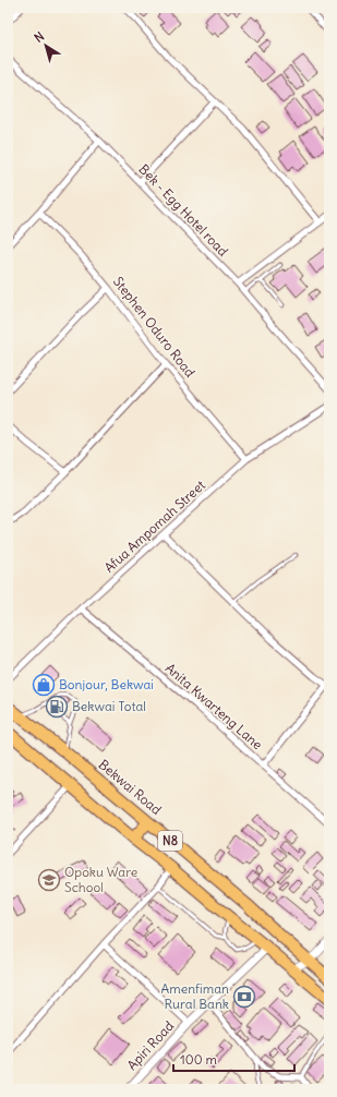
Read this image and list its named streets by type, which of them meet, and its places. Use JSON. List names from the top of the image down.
{
  "streets": {
    "highway": ["Bekwai Road", "N8"],
    "street": [
      "Bek - Egg Hotel road",
      "Stephen Oduro Road",
      "Afua Ampomah Street",
      "Anita Kwarteng Lane",
      "Apiri Road"
    ]
  },
  "crossings": [
    ["Stephen Oduro Road", "Afua Ampomah Street"],
    ["Afua Ampomah Street", "Anita Kwarteng Lane"],
    ["N8", "Apiri Road"]
  ],
  "places": {
    "shop": ["Bonjour, Bekwai"],
    "fuel station": ["Bekwai Total"],
    "school or university": ["Opoku Ware School"],
    "bank": ["Amenfiman Rural Bank"]
  },
  "scale_bar": "100 m",
  "north": "top left"
}
